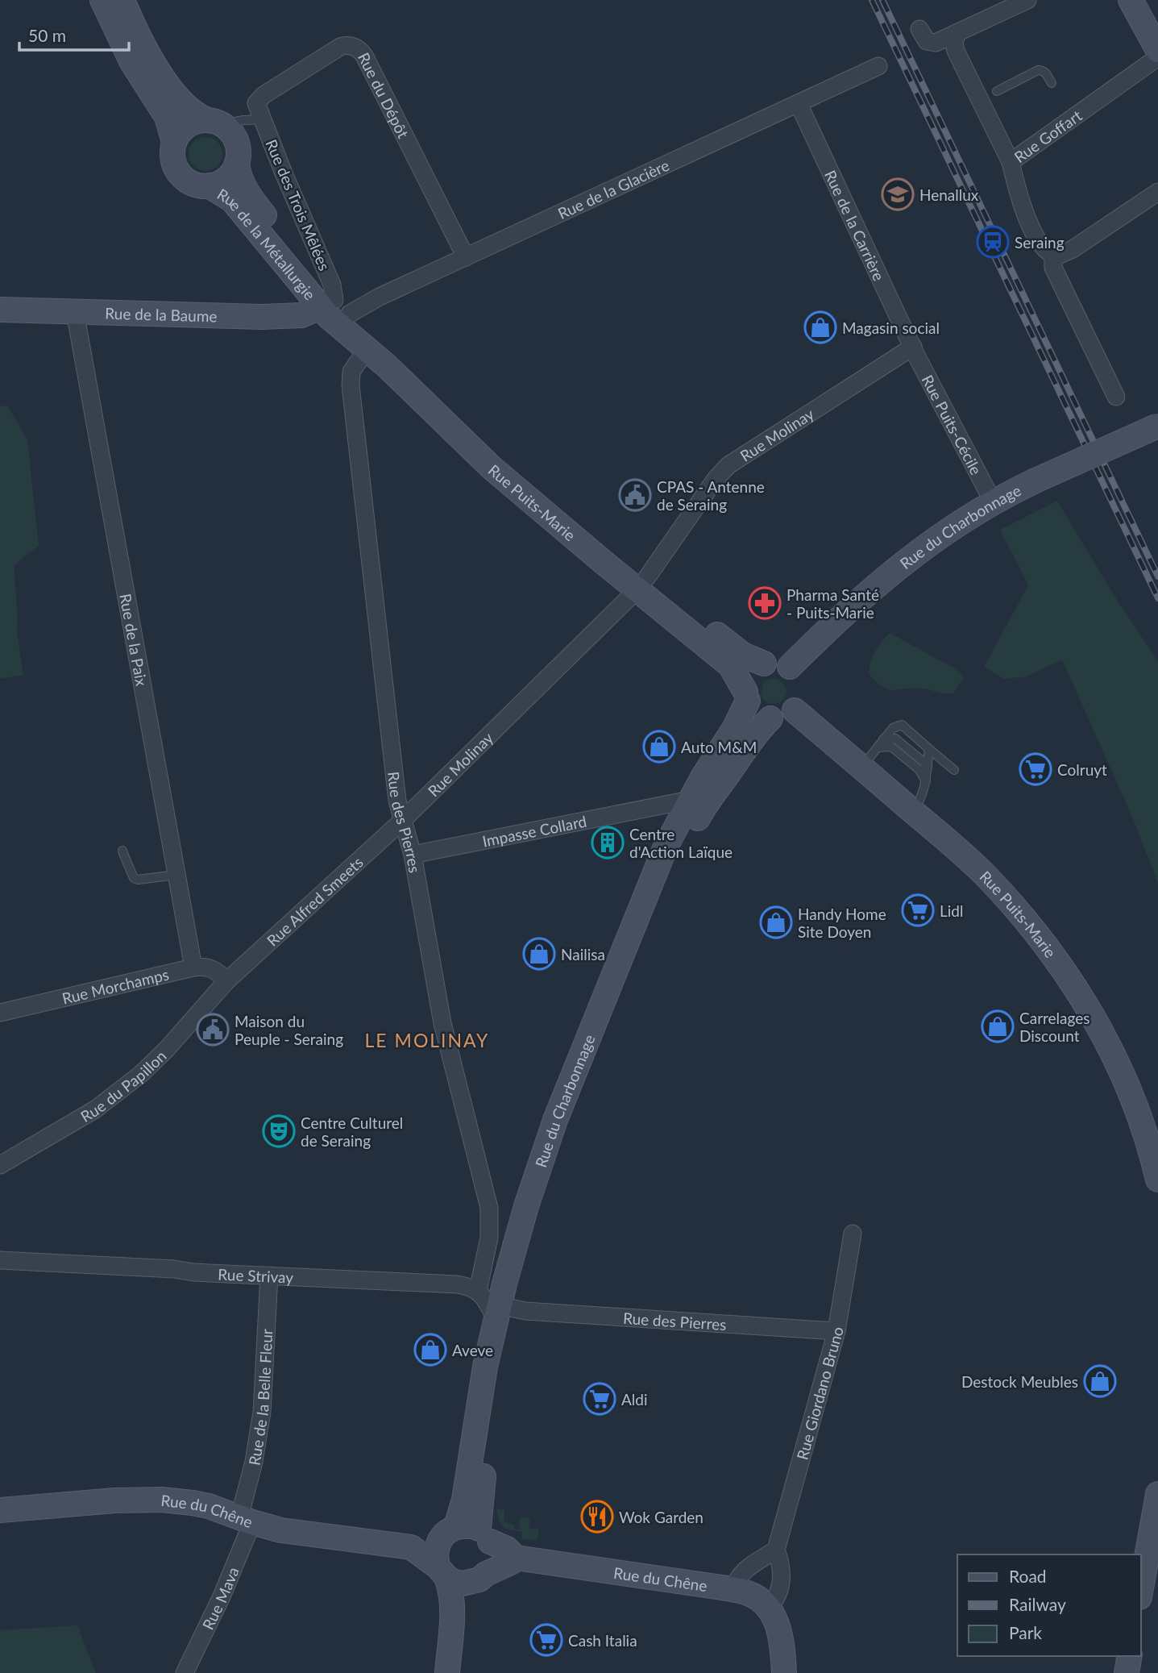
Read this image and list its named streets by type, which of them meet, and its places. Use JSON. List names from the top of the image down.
{
  "streets": {
    "main road": [
      "Rue de la Métallurgie",
      "Rue de la Baume",
      "Rue Puits-Marie",
      "Rue du Charbonnage",
      "Rue du Chêne"
    ],
    "street": [
      "Rue du Dépôt",
      "Rue Goffart",
      "Rue de la Glacière",
      "Rue des Trois Mêlées",
      "Rue de la Carrière",
      "Rue Puits-Cécile",
      "Rue Molinay",
      "Rue de la Paix",
      "Rue des Pierres",
      "Impasse Collard",
      "Rue Alfred Smeets",
      "Rue Morchamps",
      "Rue du Papillon",
      "Rue Strivay",
      "Rue Giordano Bruno",
      "Rue de la Belle Fleur",
      "Rue Mava"
    ]
  },
  "crossings": [
    ["Rue du Dépôt", "Rue de la Glacière"],
    ["Rue du Dépôt", "Rue des Trois Mêlées"],
    ["Rue de la Glacière", "Rue des Trois Mêlées"],
    ["Rue de la Glacière", "Rue de la Carrière"],
    ["Rue de la Glacière", "Rue de la Métallurgie"],
    ["Rue de la Glacière", "Rue de la Baume"],
    ["Rue de la Glacière", "Rue Puits-Marie"],
    ["Rue des Trois Mêlées", "Rue de la Métallurgie"],
    ["Rue des Trois Mêlées", "Rue de la Baume"],
    ["Rue des Trois Mêlées", "Rue Puits-Marie"],
    ["Rue de la Carrière", "Rue Puits-Cécile"],
    ["Rue de la Carrière", "Rue Molinay"],
    ["Rue de la Métallurgie", "Rue de la Baume"],
    ["Rue de la Métallurgie", "Rue Puits-Marie"],
    ["Rue de la Baume", "Rue Puits-Marie"],
    ["Rue de la Baume", "Rue de la Paix"],
    ["Rue Puits-Cécile", "Rue Molinay"],
    ["Rue Puits-Cécile", "Rue du Charbonnage"],
    ["Rue Molinay", "Rue Puits-Marie"],
    ["Rue Molinay", "Rue des Pierres"],
    ["Rue Molinay", "Rue Alfred Smeets"],
    ["Rue Puits-Marie", "Rue du Charbonnage"],
    ["Rue Puits-Marie", "Rue des Pierres"],
    ["Rue du Charbonnage", "Rue des Pierres"],
    ["Rue du Charbonnage", "Impasse Collard"],
    ["Rue du Charbonnage", "Rue du Chêne"],
    ["Rue de la Paix", "Rue Morchamps"],
    ["Rue des Pierres", "Impasse Collard"],
    ["Rue des Pierres", "Rue Alfred Smeets"],
    ["Rue des Pierres", "Rue Strivay"],
    ["Rue des Pierres", "Rue Giordano Bruno"],
    ["Rue Alfred Smeets", "Rue Morchamps"],
    ["Rue Alfred Smeets", "Rue du Papillon"],
    ["Rue Morchamps", "Rue du Papillon"],
    ["Rue Strivay", "Rue de la Belle Fleur"],
    ["Rue Giordano Bruno", "Rue du Chêne"],
    ["Rue de la Belle Fleur", "Rue du Chêne"],
    ["Rue de la Belle Fleur", "Rue Mava"],
    ["Rue du Chêne", "Rue Mava"]
  ],
  "districts": ["LE MOLINAY"],
  "places": {
    "school or university": ["Henallux"],
    "station": ["Seraing"],
    "shop": [
      "Magasin social",
      "Auto M&M",
      "Handy Home Site Doyen",
      "Nailisa",
      "Carrelages Discount",
      "Aveve",
      "Destock Meubles"
    ],
    "public building": ["CPAS - Antenne de Seraing", "Maison du Peuple - Seraing"],
    "pharmacy": ["Pharma Santé - Puits-Marie"],
    "supermarket": [
      "Colruyt",
      "Lidl",
      "Aldi",
      "Cash Italia"
    ],
    "building": ["Centre d'Action Laïque"],
    "theatre": ["Centre Culturel de Seraing"],
    "restaurant": ["Wok Garden"]
  },
  "legend": ["Road", "Railway", "Park"],
  "scale_bar": "50 m"
}
